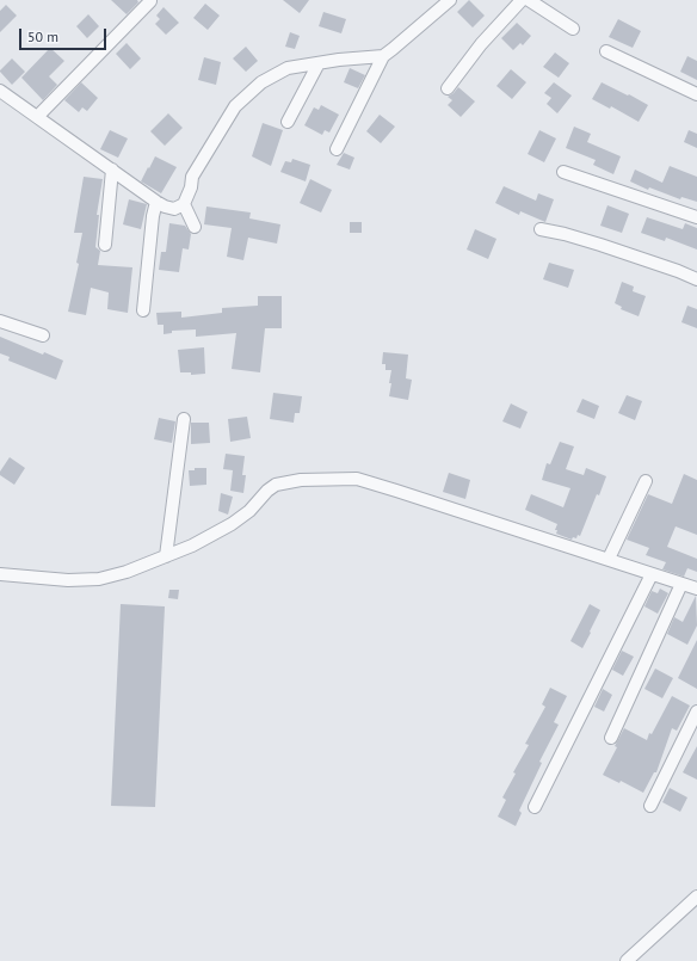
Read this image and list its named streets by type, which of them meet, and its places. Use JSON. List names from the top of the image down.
{
  "scale_bar": "50 m"
}
